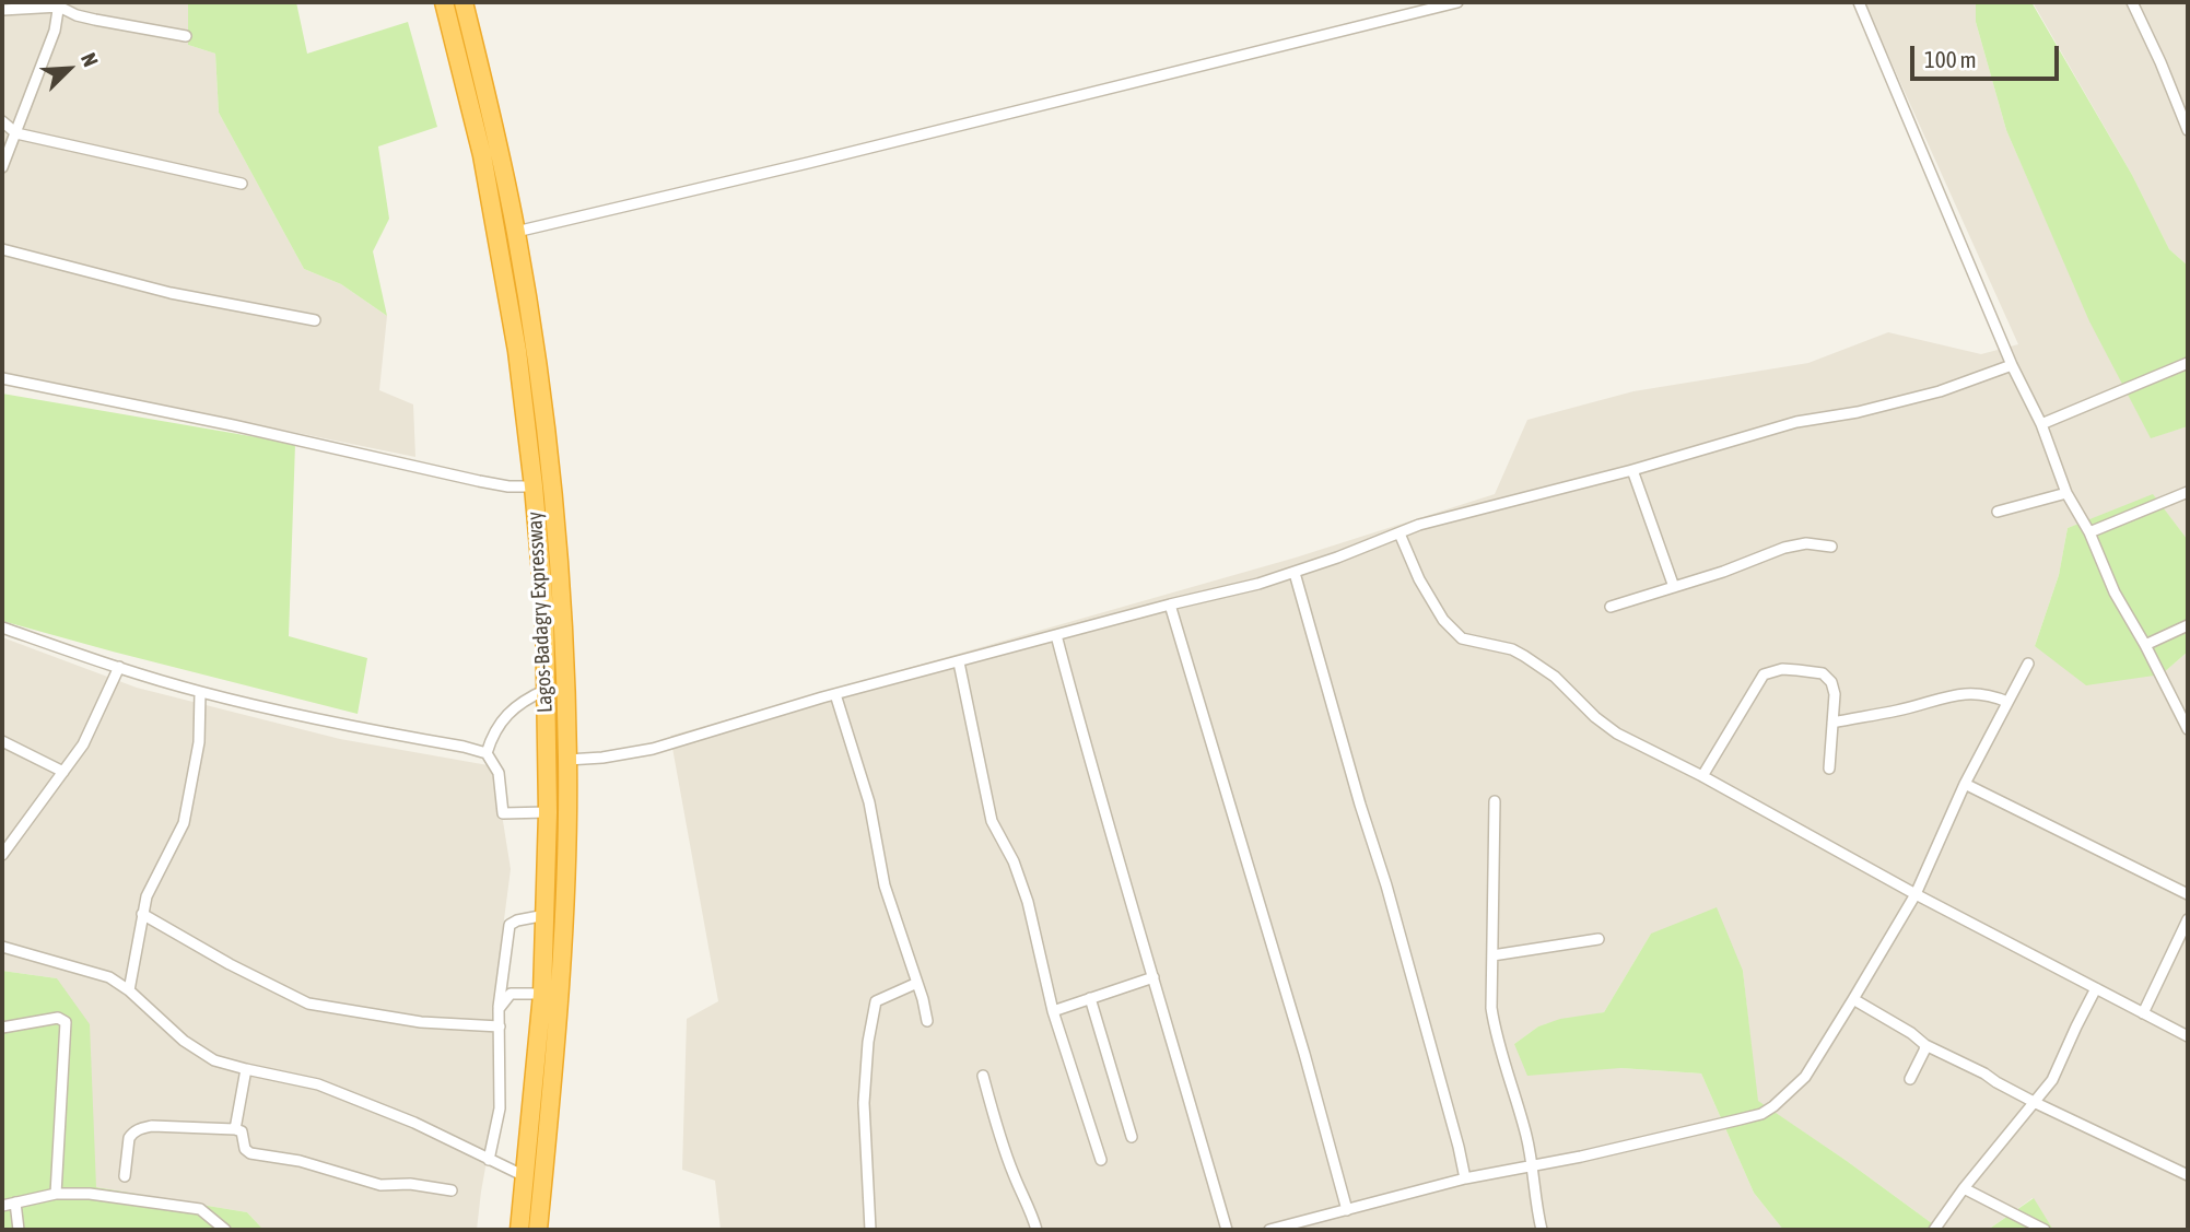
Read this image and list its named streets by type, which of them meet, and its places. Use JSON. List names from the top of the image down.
{
  "streets": {
    "highway": ["Lagos-Badagry Expressway"]
  },
  "scale_bar": "100 m",
  "north": "top right"
}
